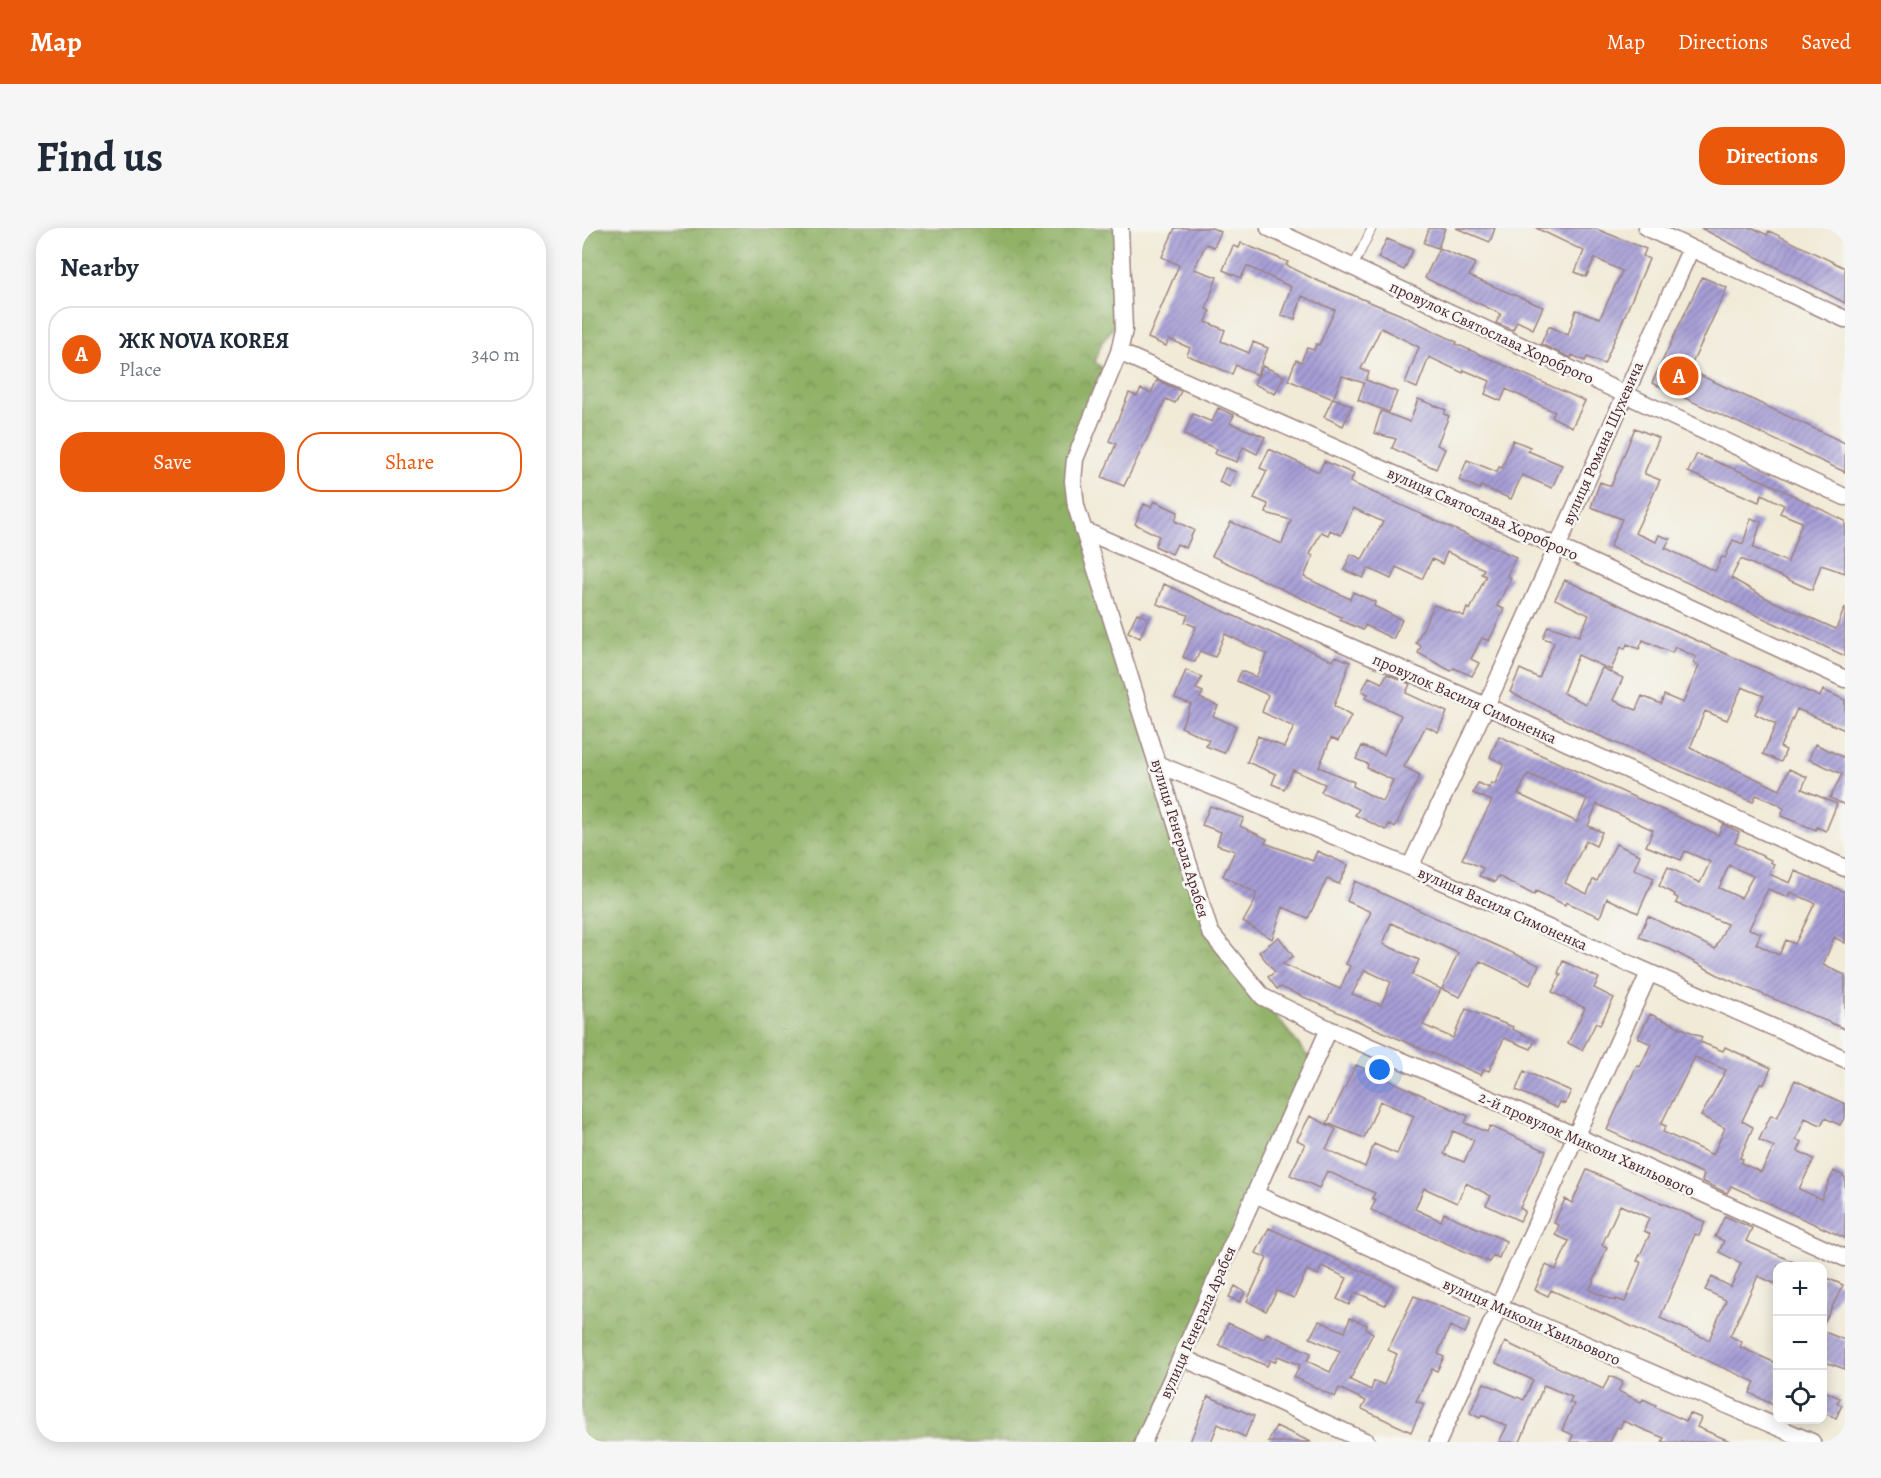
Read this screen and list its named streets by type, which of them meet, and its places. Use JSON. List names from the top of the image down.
{
  "streets": {
    "street": [
      "провулок Святослава Хороброго",
      "вулиця Романа Шухевича",
      "вулиця Святослава Хороброго",
      "провулок Василя Симоненка",
      "вулиця Генерала Арабея",
      "вулиця Василя Симоненка",
      "2-й провулок Миколи Хвильового",
      "вулиця Миколи Хвильового"
    ]
  },
  "crossings": [
    ["провулок Святослава Хороброго", "вулиця Романа Шухевича"],
    ["вулиця Романа Шухевича", "вулиця Святослава Хороброго"],
    ["вулиця Романа Шухевича", "провулок Василя Симоненка"],
    ["вулиця Романа Шухевича", "вулиця Василя Симоненка"],
    ["вулиця Святослава Хороброго", "вулиця Генерала Арабея"],
    ["провулок Василя Симоненка", "вулиця Генерала Арабея"],
    ["вулиця Генерала Арабея", "вулиця Василя Симоненка"],
    ["вулиця Генерала Арабея", "2-й провулок Миколи Хвильового"],
    ["вулиця Генерала Арабея", "вулиця Миколи Хвильового"]
  ],
  "page": {
    "header": "Map",
    "nav": ["Map", "Directions", "Saved"],
    "buttons": [
      "Directions",
      ["Save", "Share"]
    ],
    "title": "Find us",
    "heading": "Nearby",
    "list": [
      {
        "mark": "A",
        "name": "ЖК NOVA KOREЯ",
        "note": "Place",
        "value": "340 m"
      }
    ],
    "pins": "A",
    "map_buttons": ["+", "−"]
  }
}
